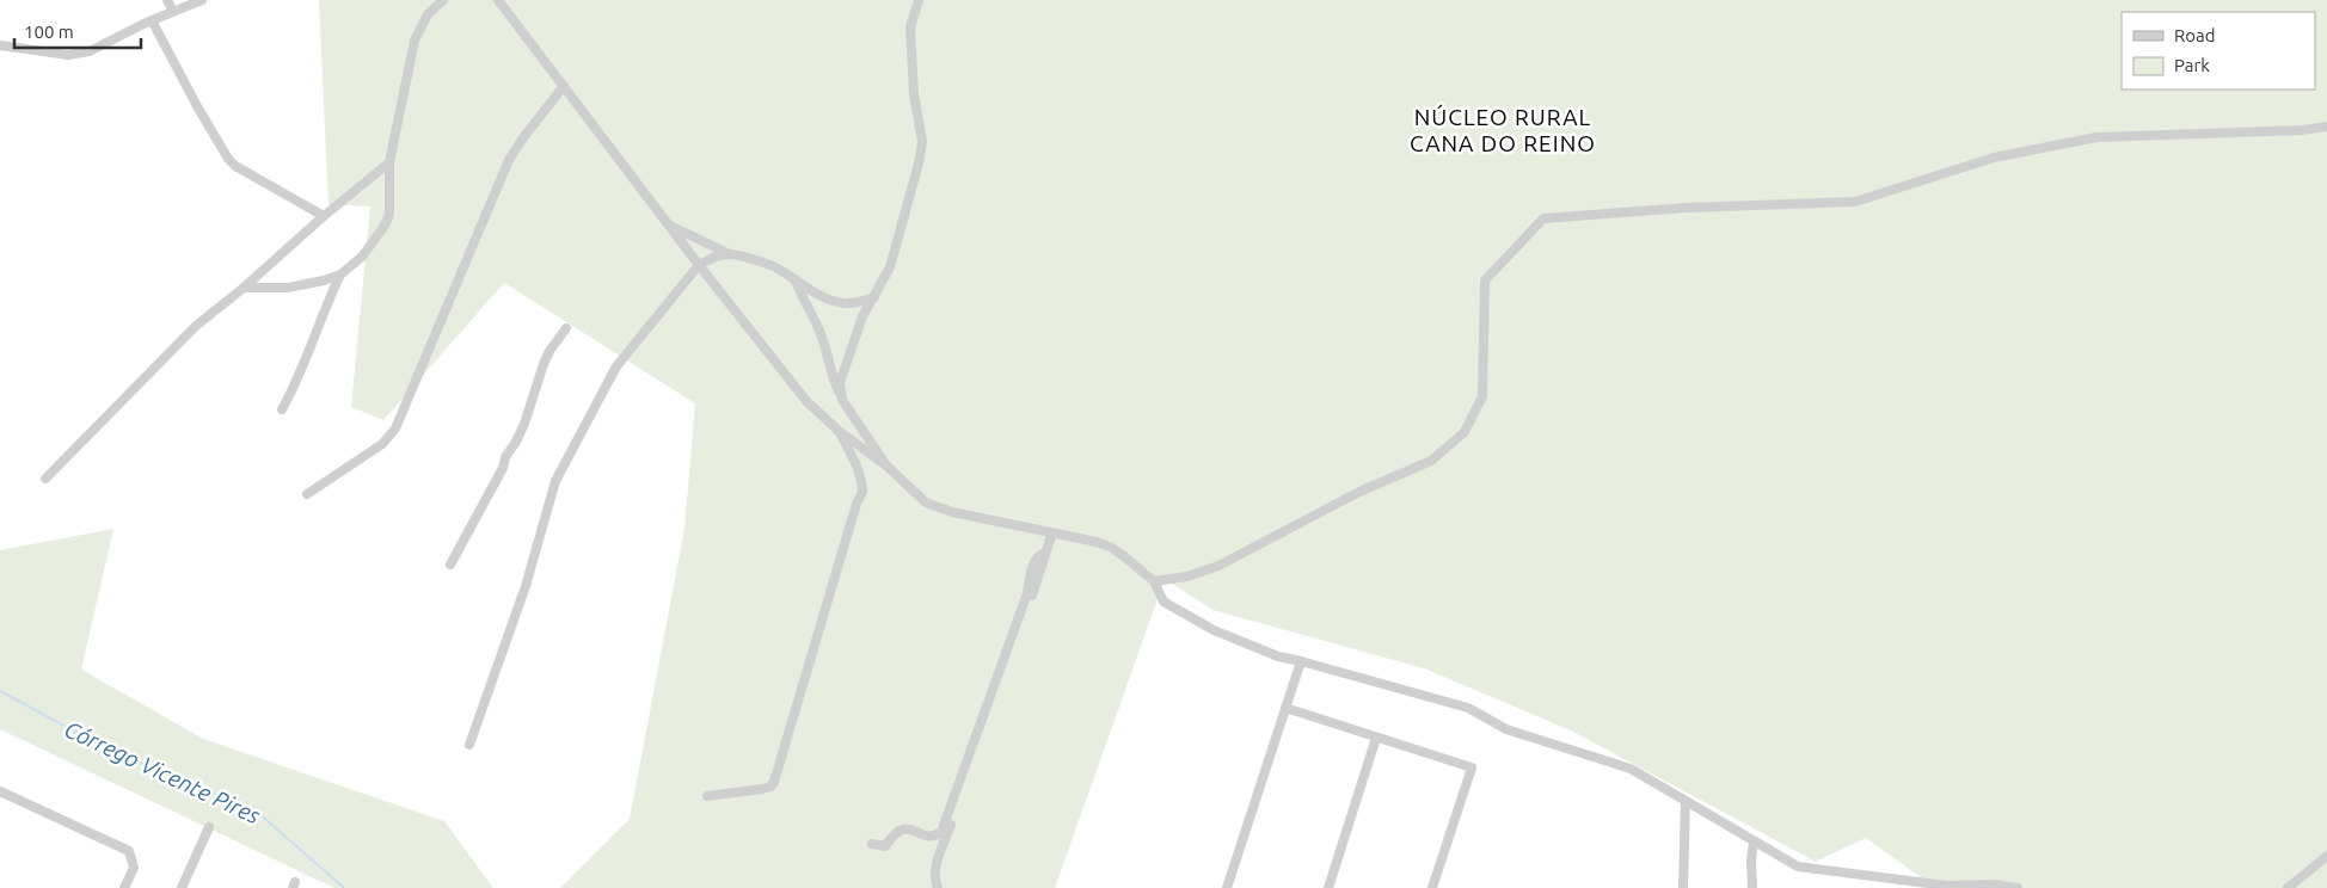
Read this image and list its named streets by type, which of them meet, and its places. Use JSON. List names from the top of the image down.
{
  "districts": ["NÚCLEO RURAL CANA DO REINO"],
  "water": ["Córrego Vicente Pires"],
  "legend": ["Road", "Park"],
  "scale_bar": "100 m"
}
